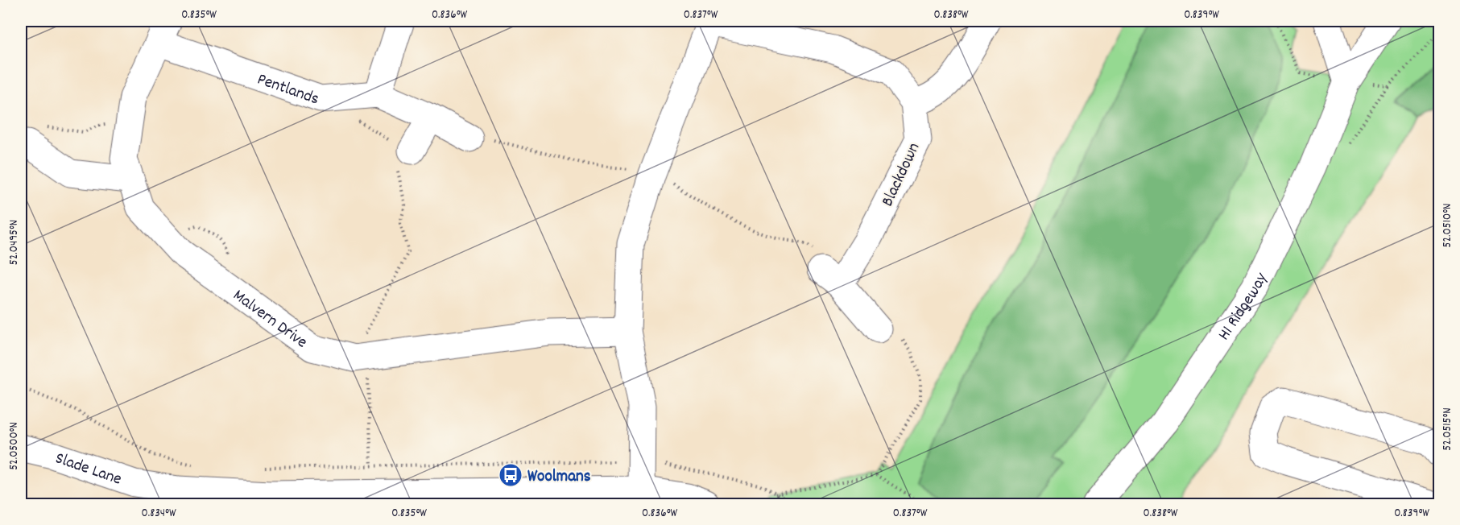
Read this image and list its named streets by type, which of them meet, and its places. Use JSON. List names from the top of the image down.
{
  "streets": {
    "street": [
      "Pentlands",
      "Blackdown",
      "H1 Ridgeway",
      "Malvern Drive",
      "Slade Lane"
    ]
  },
  "crossings": [
    ["Pentlands", "Malvern Drive"]
  ],
  "places": {
    "bus stop": ["Woolmans"]
  },
  "coordinates": [
    "0.835°W",
    "0.836°W",
    "0.837°W",
    "0.838°W",
    "0.839°W",
    "52.0510°N",
    "52.0495°N",
    "52.0515°N",
    "52.0500°N",
    "0.834°W"
  ]
}
